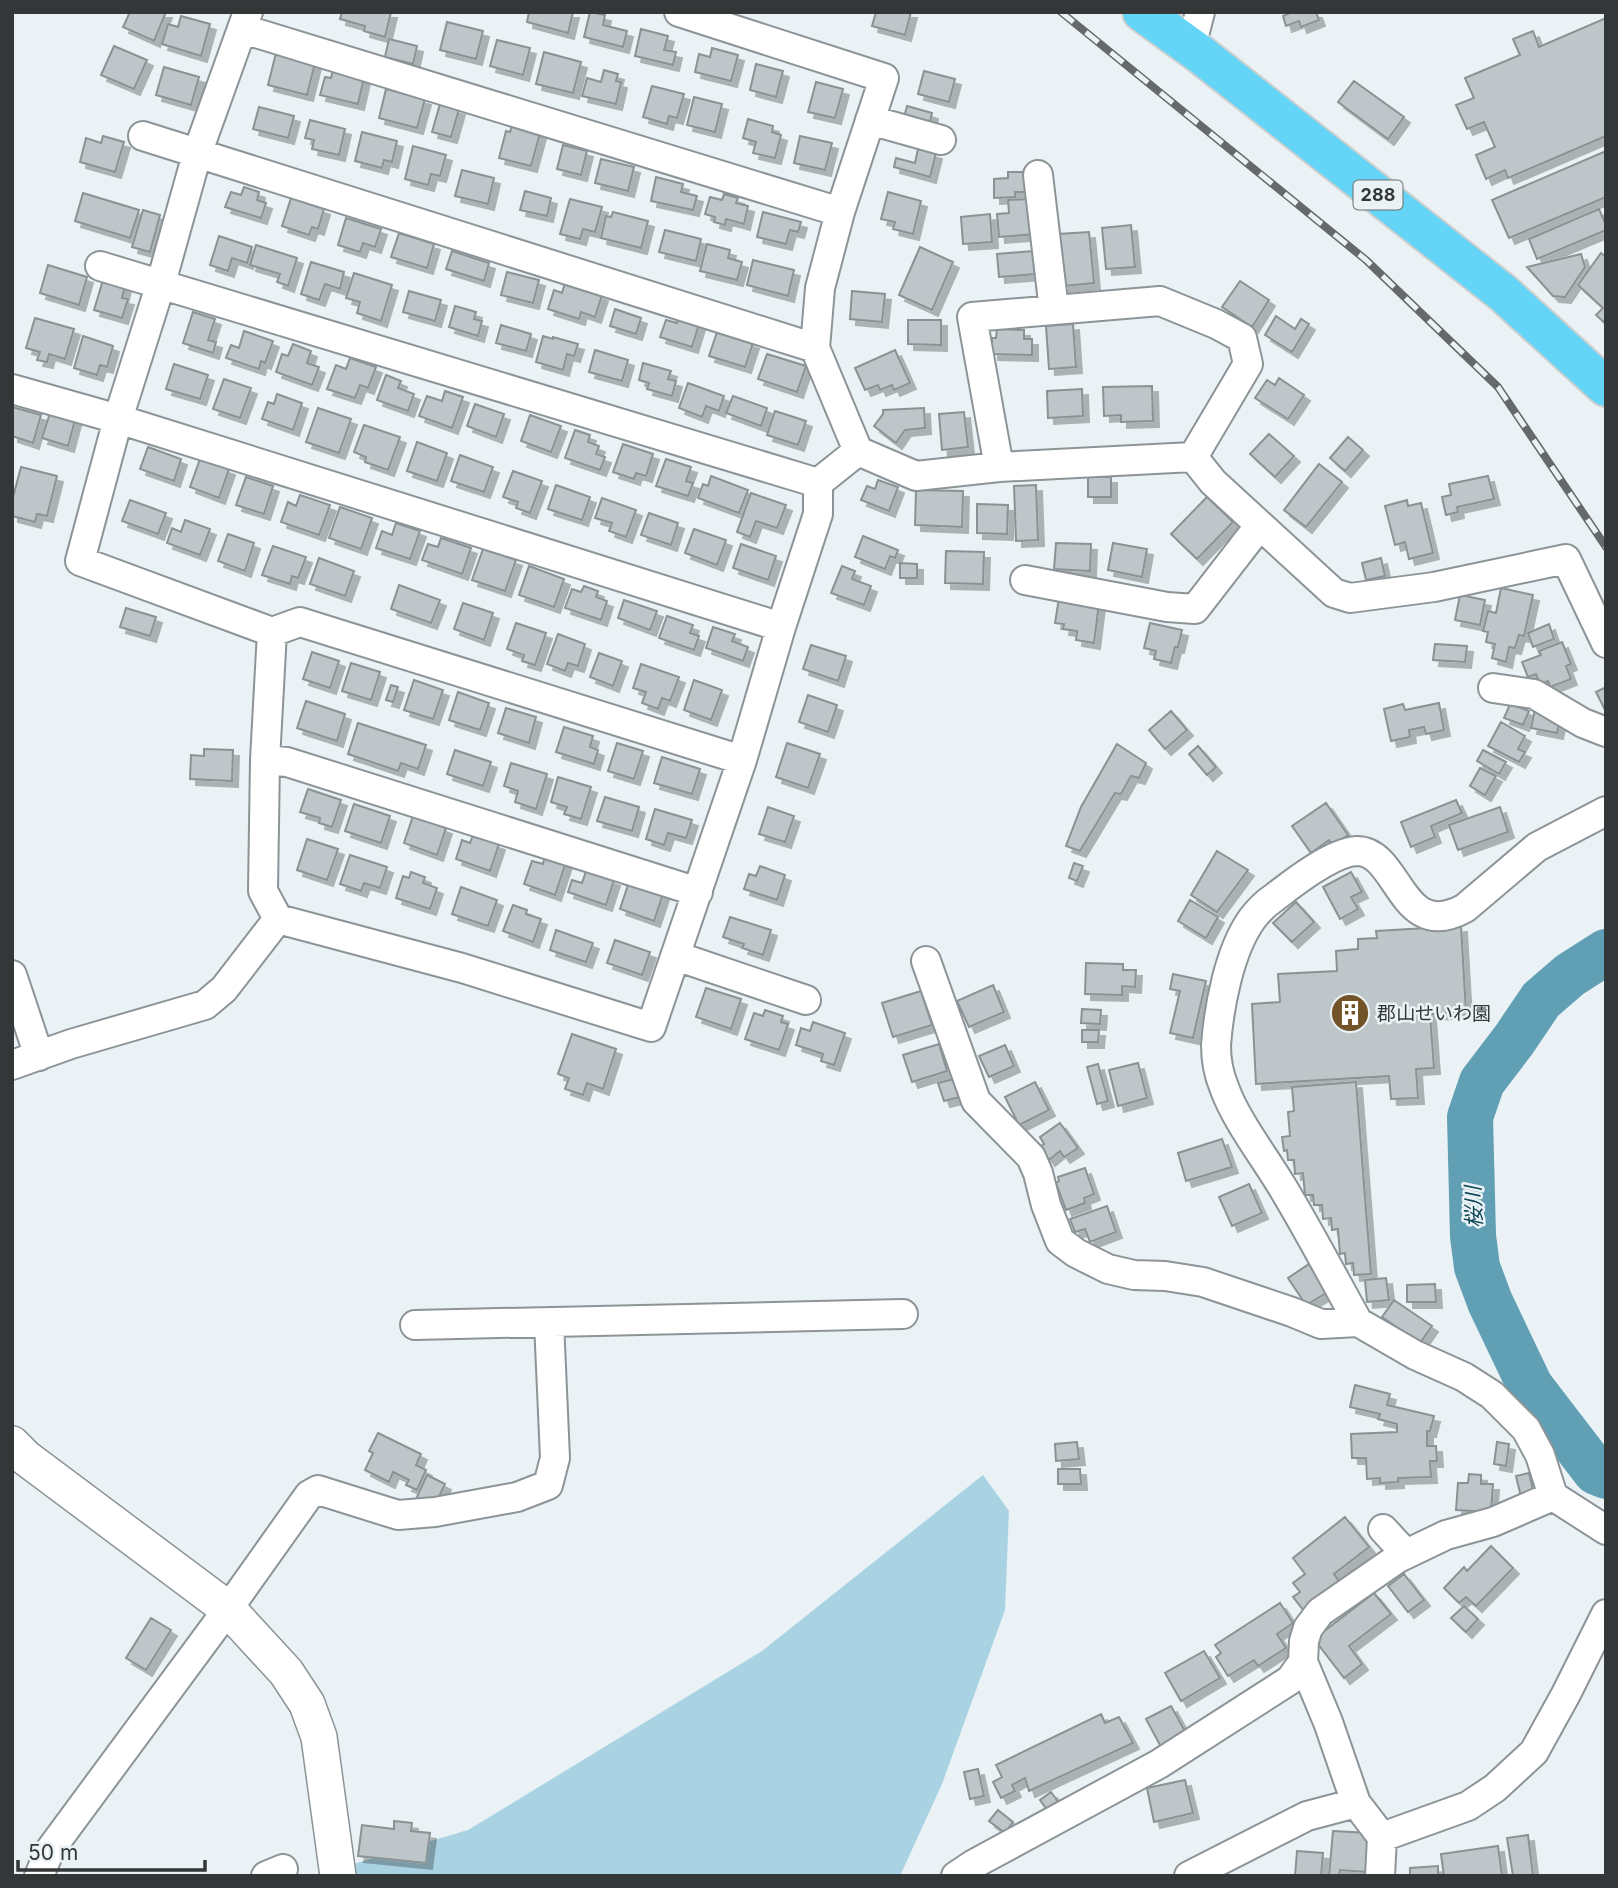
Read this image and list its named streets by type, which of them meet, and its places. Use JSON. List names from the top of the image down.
{
  "streets": {
    "highway": ["288"]
  },
  "water": ["桜川"],
  "places": {
    "building": ["郡山せいわ園"]
  },
  "scale_bar": "50 m"
}
